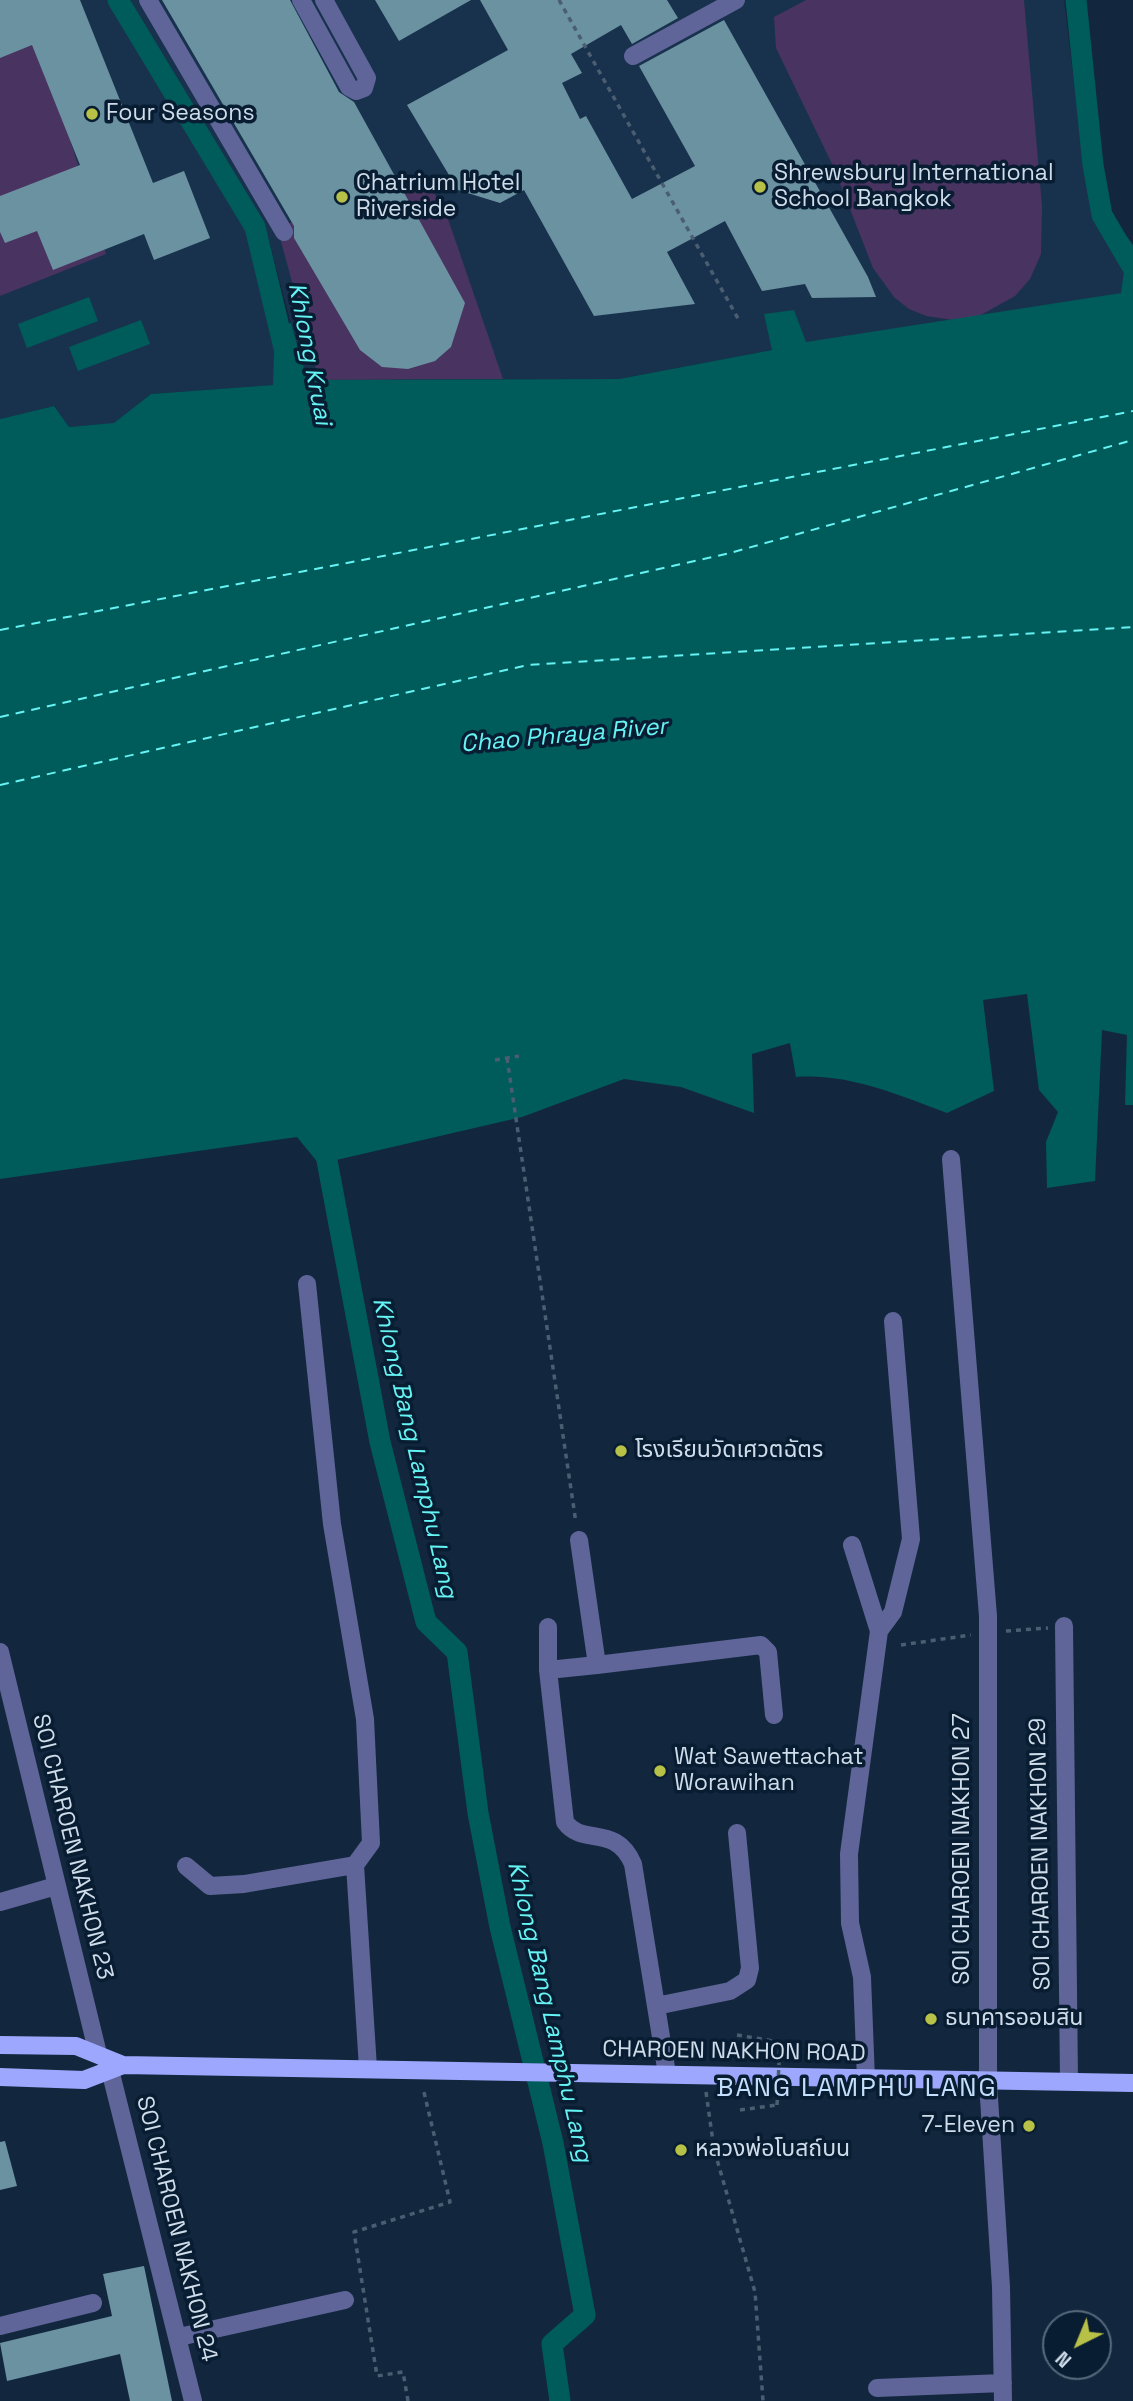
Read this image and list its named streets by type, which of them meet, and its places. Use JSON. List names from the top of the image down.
{
  "streets": {
    "main road": ["CHAROEN NAKHON ROAD"],
    "street": [
      "SOI CHAROEN NAKHON 23",
      "SOI CHAROEN NAKHON 27",
      "SOI CHAROEN NAKHON 29",
      "SOI CHAROEN NAKHON 24"
    ]
  },
  "crossings": [
    ["SOI CHAROEN NAKHON 23", "CHAROEN NAKHON ROAD"],
    ["SOI CHAROEN NAKHON 27", "CHAROEN NAKHON ROAD"],
    ["SOI CHAROEN NAKHON 29", "CHAROEN NAKHON ROAD"],
    ["CHAROEN NAKHON ROAD", "SOI CHAROEN NAKHON 24"]
  ],
  "districts": ["BANG LAMPHU LANG"],
  "water": ["Khlong Kruai", "Chao Phraya River", "Khlong Bang Lamphu Lang"],
  "places": [
    "Four Seasons",
    "Shrewsbury International School Bangkok",
    "Chatrium Hotel Riverside",
    "โรงเรียนวัดเศวตฉัตร",
    "Wat Sawettachat Worawihan",
    "ธนาคารออมสิน",
    "7-Eleven",
    "หลวงพ่อโบสถ์บน"
  ],
  "north": "bottom left"
}
